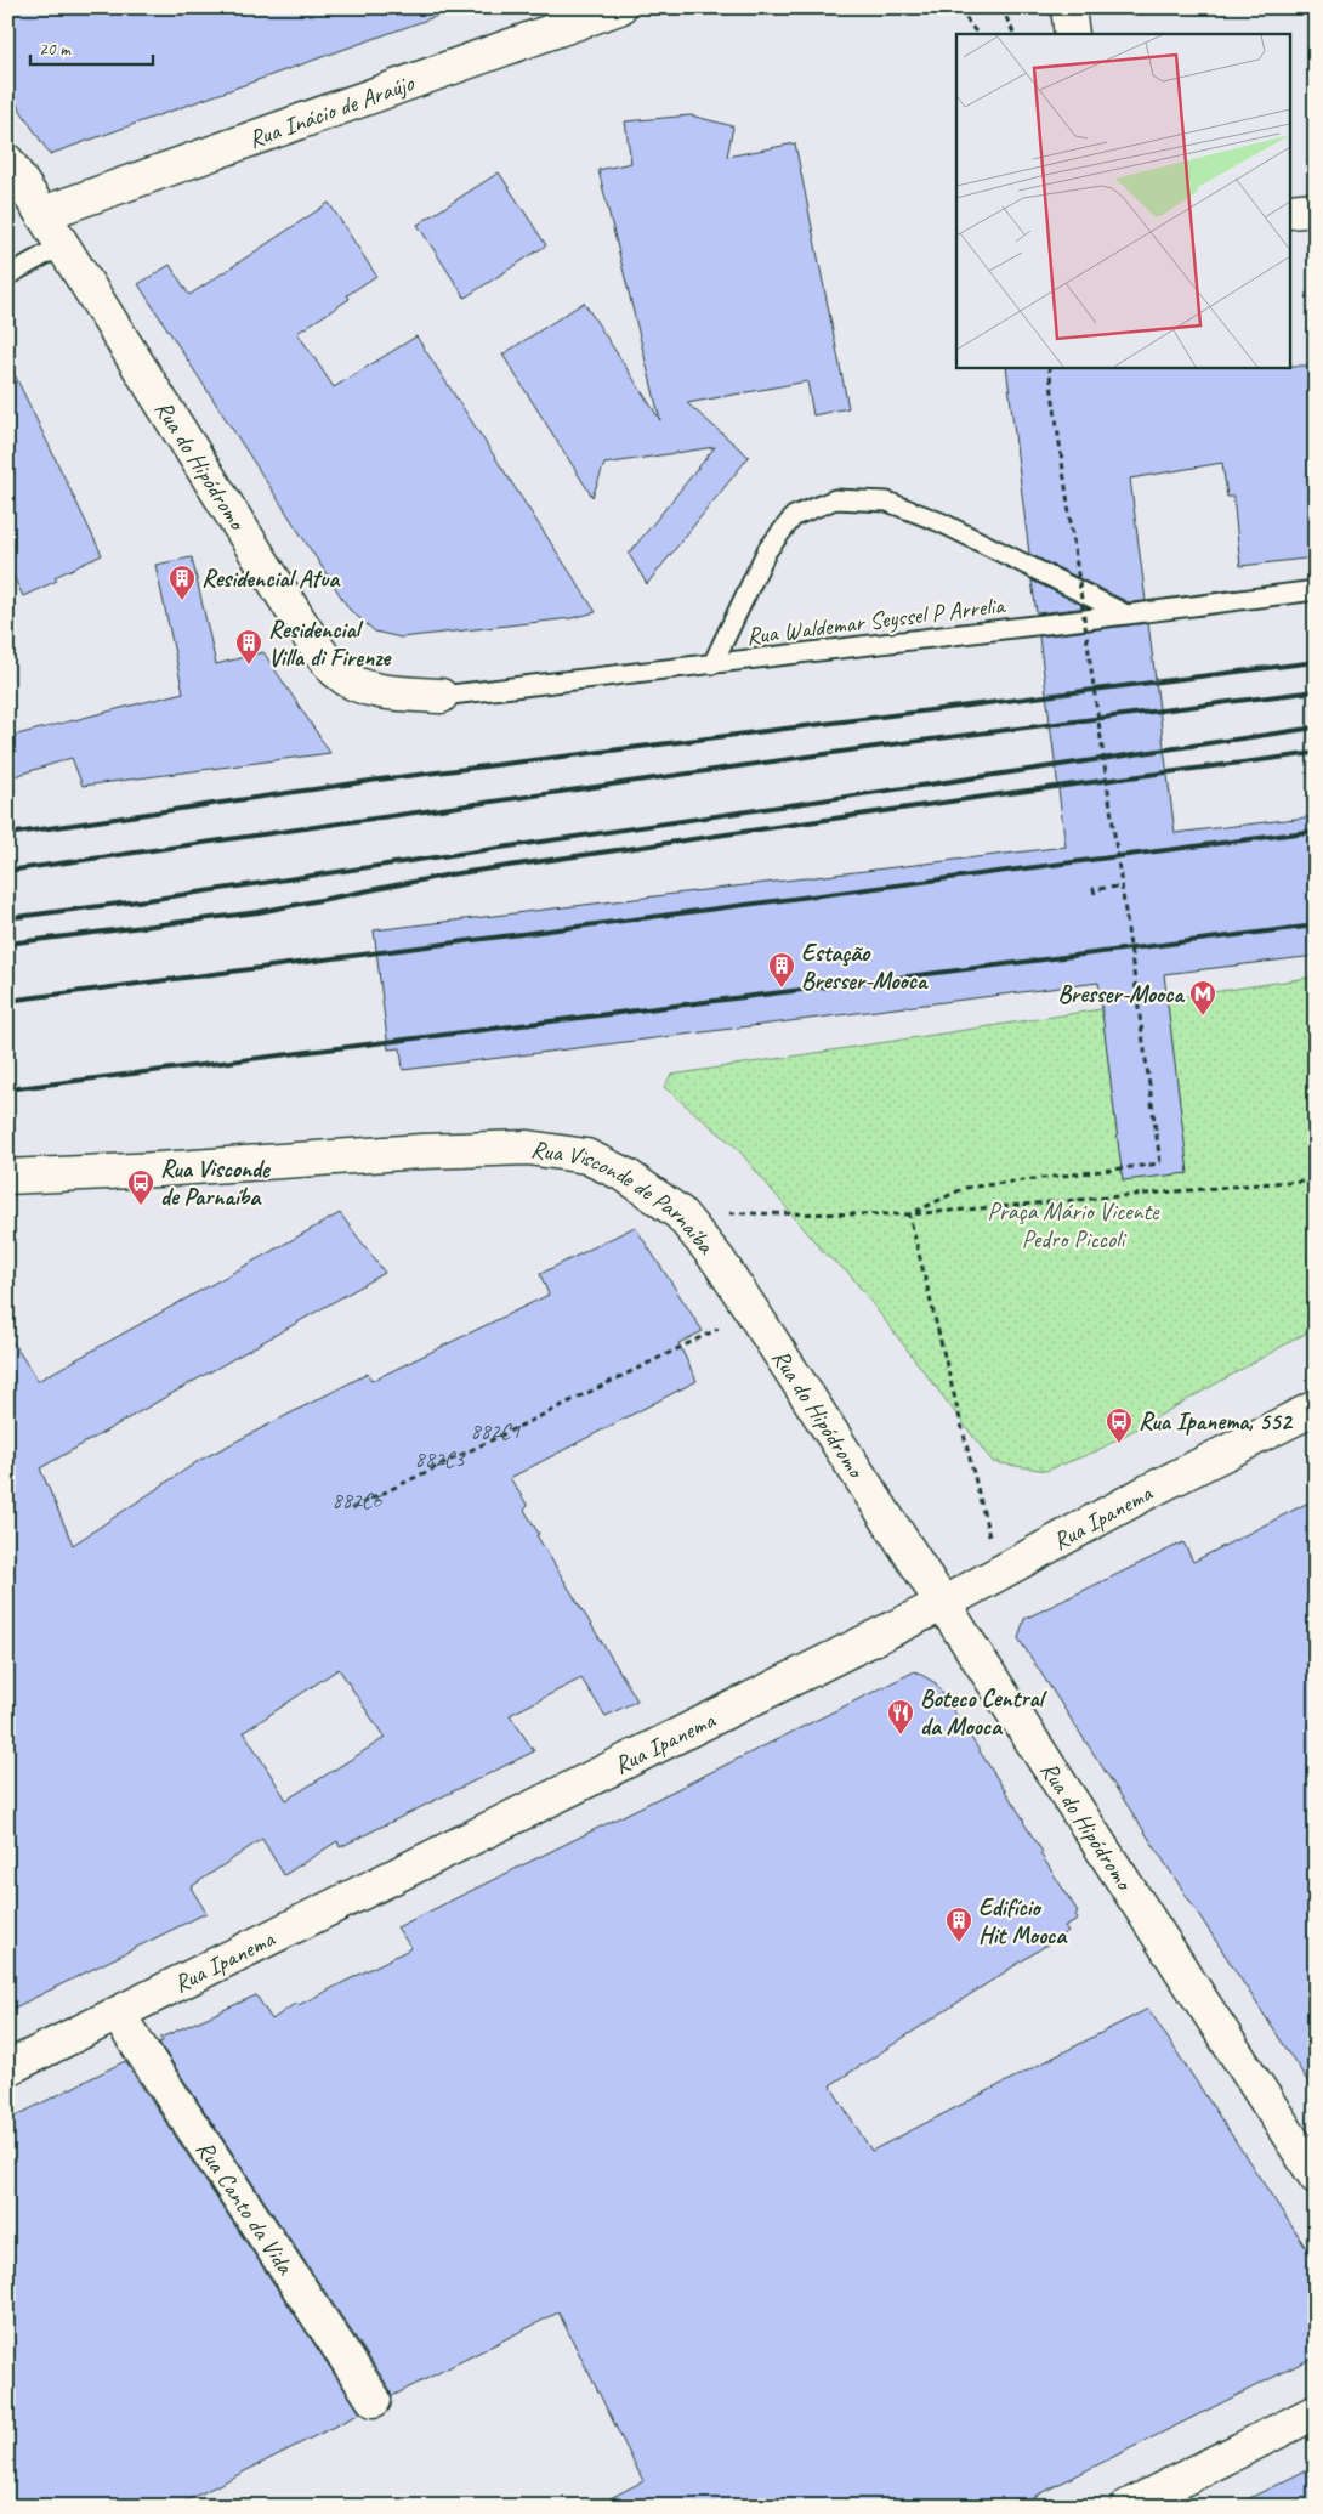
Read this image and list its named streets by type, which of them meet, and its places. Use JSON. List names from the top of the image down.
{
  "streets": {
    "street": [
      "Rua Inácio de Araújo",
      "Rua do Hipódromo",
      "Rua Visconde de Parnaíba",
      "Rua Ipanema",
      "Rua Canto da Vida"
    ],
    "lane": ["Rua Waldemar Seyssel P Arrelia"]
  },
  "crossings": [
    ["Rua Inácio de Araújo", "Rua do Hipódromo"],
    ["Rua do Hipódromo", "Rua Waldemar Seyssel P Arrelia"],
    ["Rua do Hipódromo", "Rua Visconde de Parnaíba"],
    ["Rua do Hipódromo", "Rua Ipanema"],
    ["Rua Ipanema", "Rua Canto da Vida"]
  ],
  "parks": ["Praça Mário Vicente Pedro Piccoli"],
  "places": {
    "building": [
      "Residencial Atua",
      "Residencial Villa di Firenze",
      "Estação Bresser-Mooca",
      "Edifício Hit Mooca"
    ],
    "metro station": ["Bresser-Mooca"],
    "bus stop": ["Rua Visconde de Parnaíba", "Rua Ipanema, 552"],
    "restaurant": ["Boteco Central da Mooca"]
  },
  "house_numbers": ["882C1", "882C3", "882C6"],
  "scale_bar": "20 m"
}
